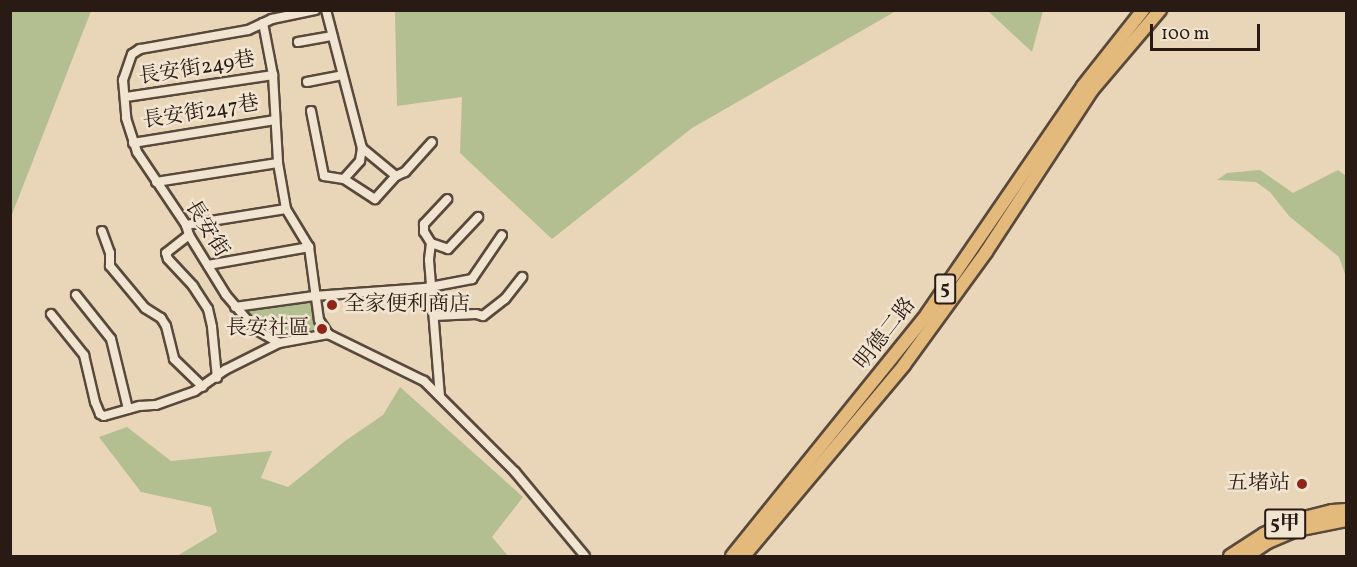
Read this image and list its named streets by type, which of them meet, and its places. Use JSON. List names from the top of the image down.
{
  "streets": {
    "main road": ["5", "明德二路", "5甲"],
    "street": ["長安街249巷", "長安街247巷", "長安街"]
  },
  "crossings": [
    ["長安街249巷", "長安街"],
    ["長安街247巷", "長安街"]
  ],
  "places": ["全家便利商店", "長安社區", "五堵站"],
  "scale_bar": "100 m"
}
